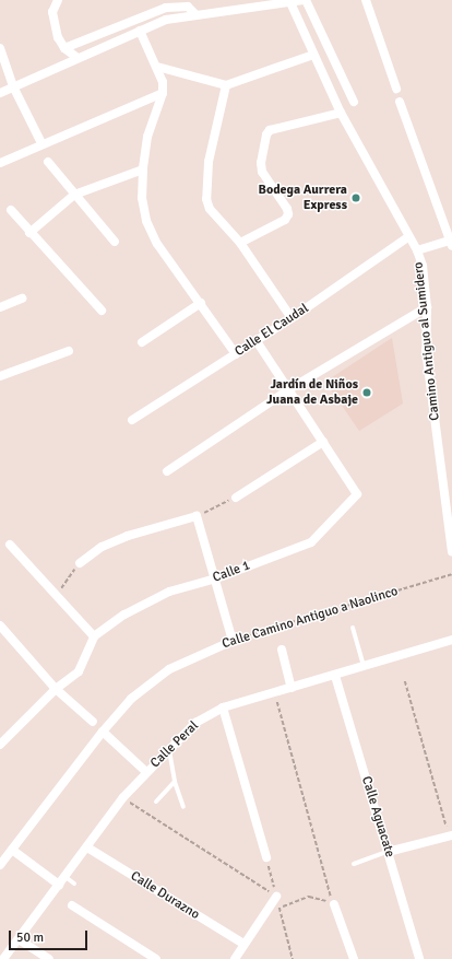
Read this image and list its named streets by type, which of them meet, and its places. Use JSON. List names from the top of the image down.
{
  "streets": {
    "street": [
      "Calle El Caudal",
      "Camino Antiguo al Sumidero",
      "Calle 1",
      "Calle Camino Antiguo a Naolinco",
      "Calle Peral",
      "Calle Aguacate",
      "Calle Durazno"
    ]
  },
  "crossings": [
    ["Calle El Caudal", "Camino Antiguo al Sumidero"],
    ["Calle Peral", "Calle Aguacate"],
    ["Calle Peral", "Calle Durazno"]
  ],
  "places": ["Bodega Aurrera Express", "Jardín de Niños Juana de Asbaje"],
  "scale_bar": "50 m"
}
